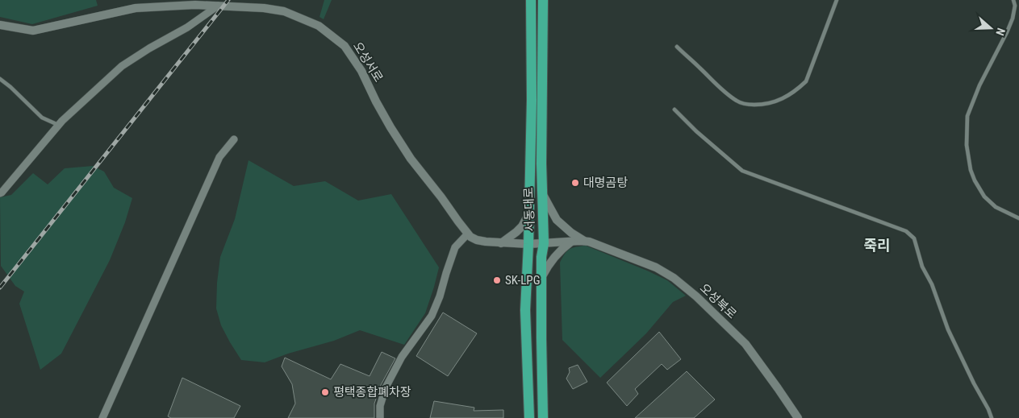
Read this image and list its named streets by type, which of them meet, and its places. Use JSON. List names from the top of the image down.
{
  "streets": {
    "main road": ["서동대로"],
    "street": ["오성서로", "오성북로"]
  },
  "crossings": [
    ["오성서로", "서동대로"],
    ["오성서로", "오성북로"]
  ],
  "districts": ["죽리"],
  "places": ["대명곰탕", "SK-LPG", "평택종합폐차장"],
  "north": "right"
}
